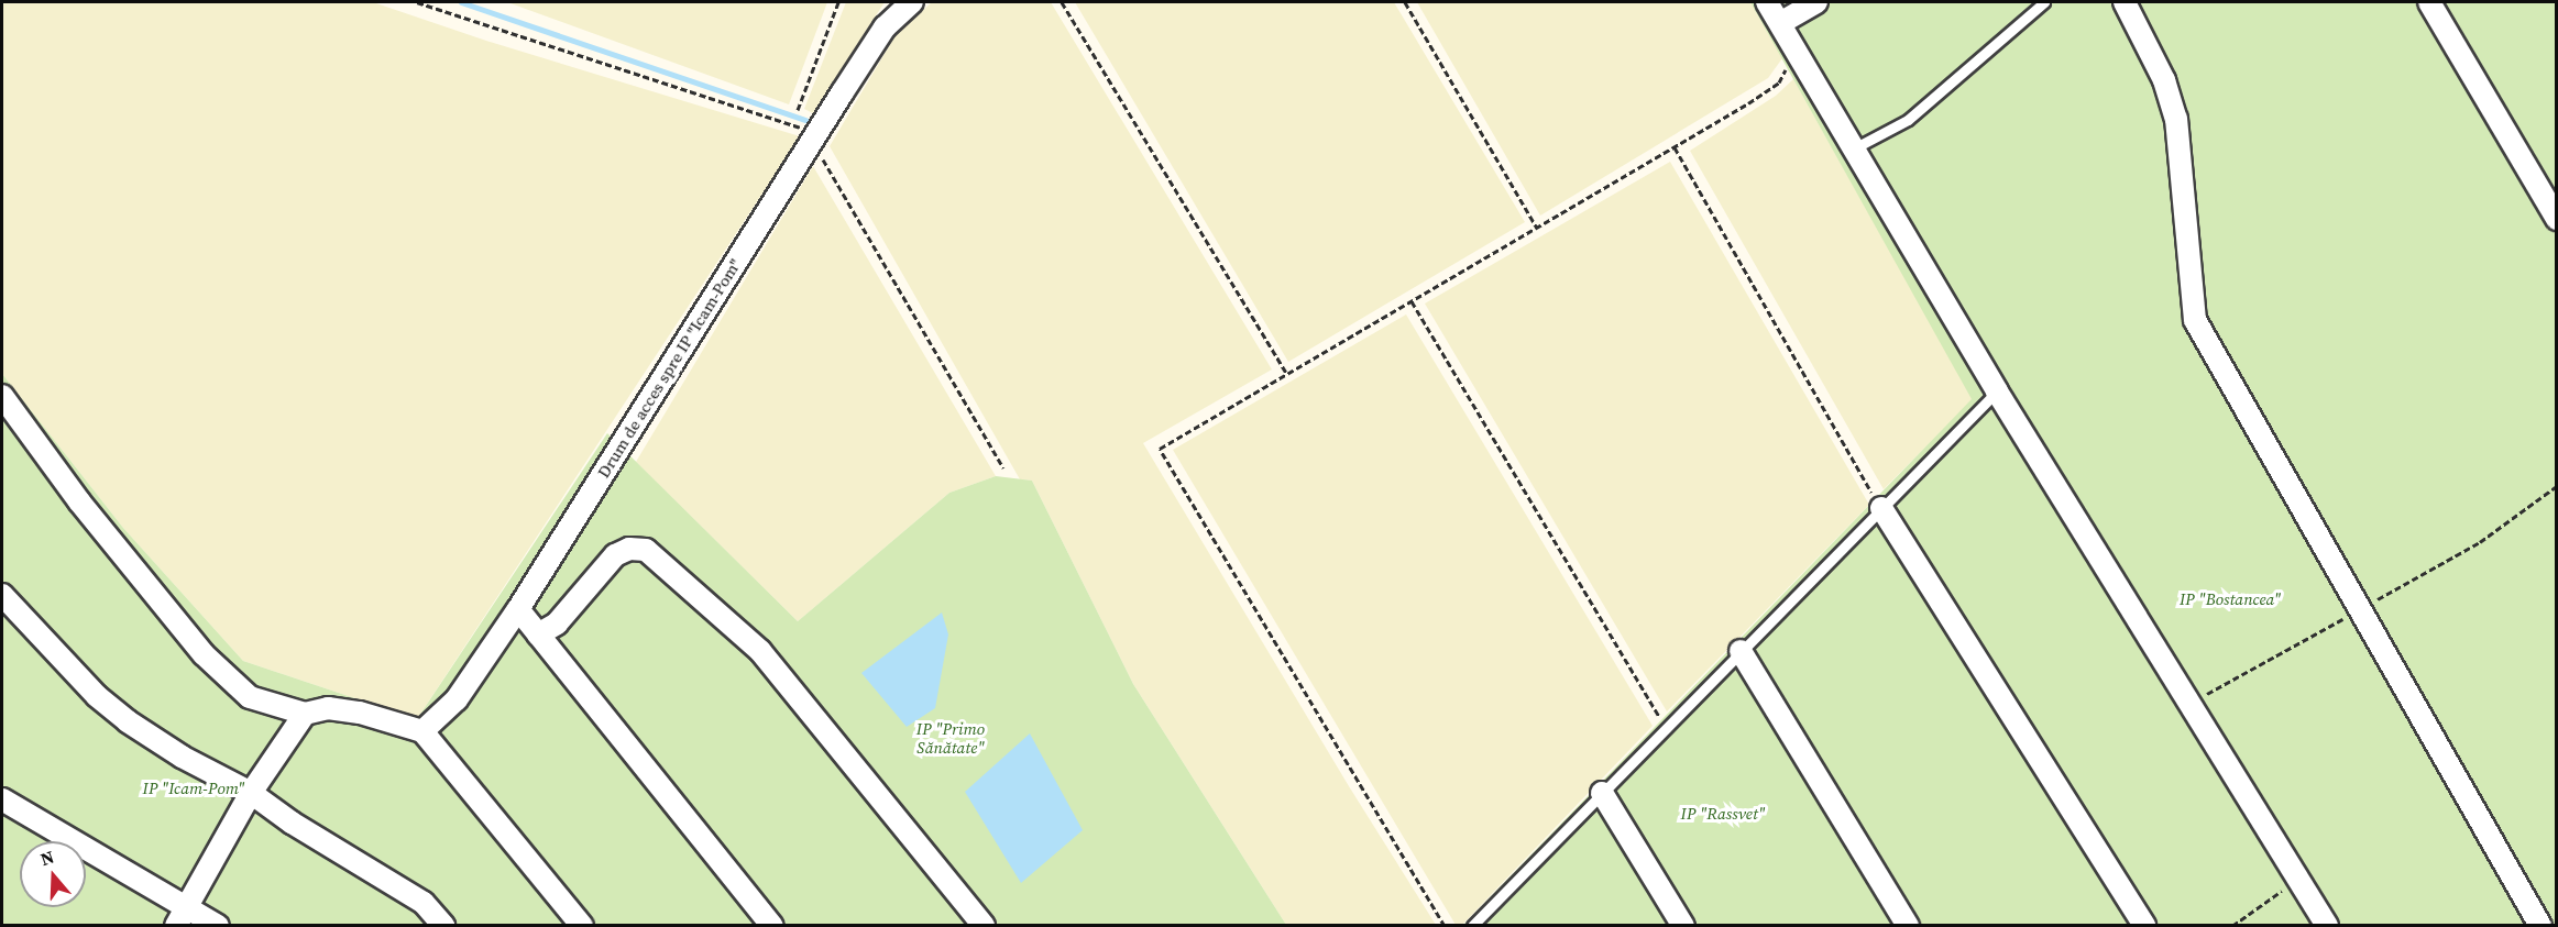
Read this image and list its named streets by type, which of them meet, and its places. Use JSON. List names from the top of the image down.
{
  "streets": {
    "street": ["Drum de acces spre IP \"Icam-Pom\""]
  },
  "parks": [
    "IP \"Bostancea\"",
    "IP \"Primo Sănătate\"",
    "IP \"Icam-Pom\"",
    "IP \"Rassvet\""
  ],
  "north": "top"
}
